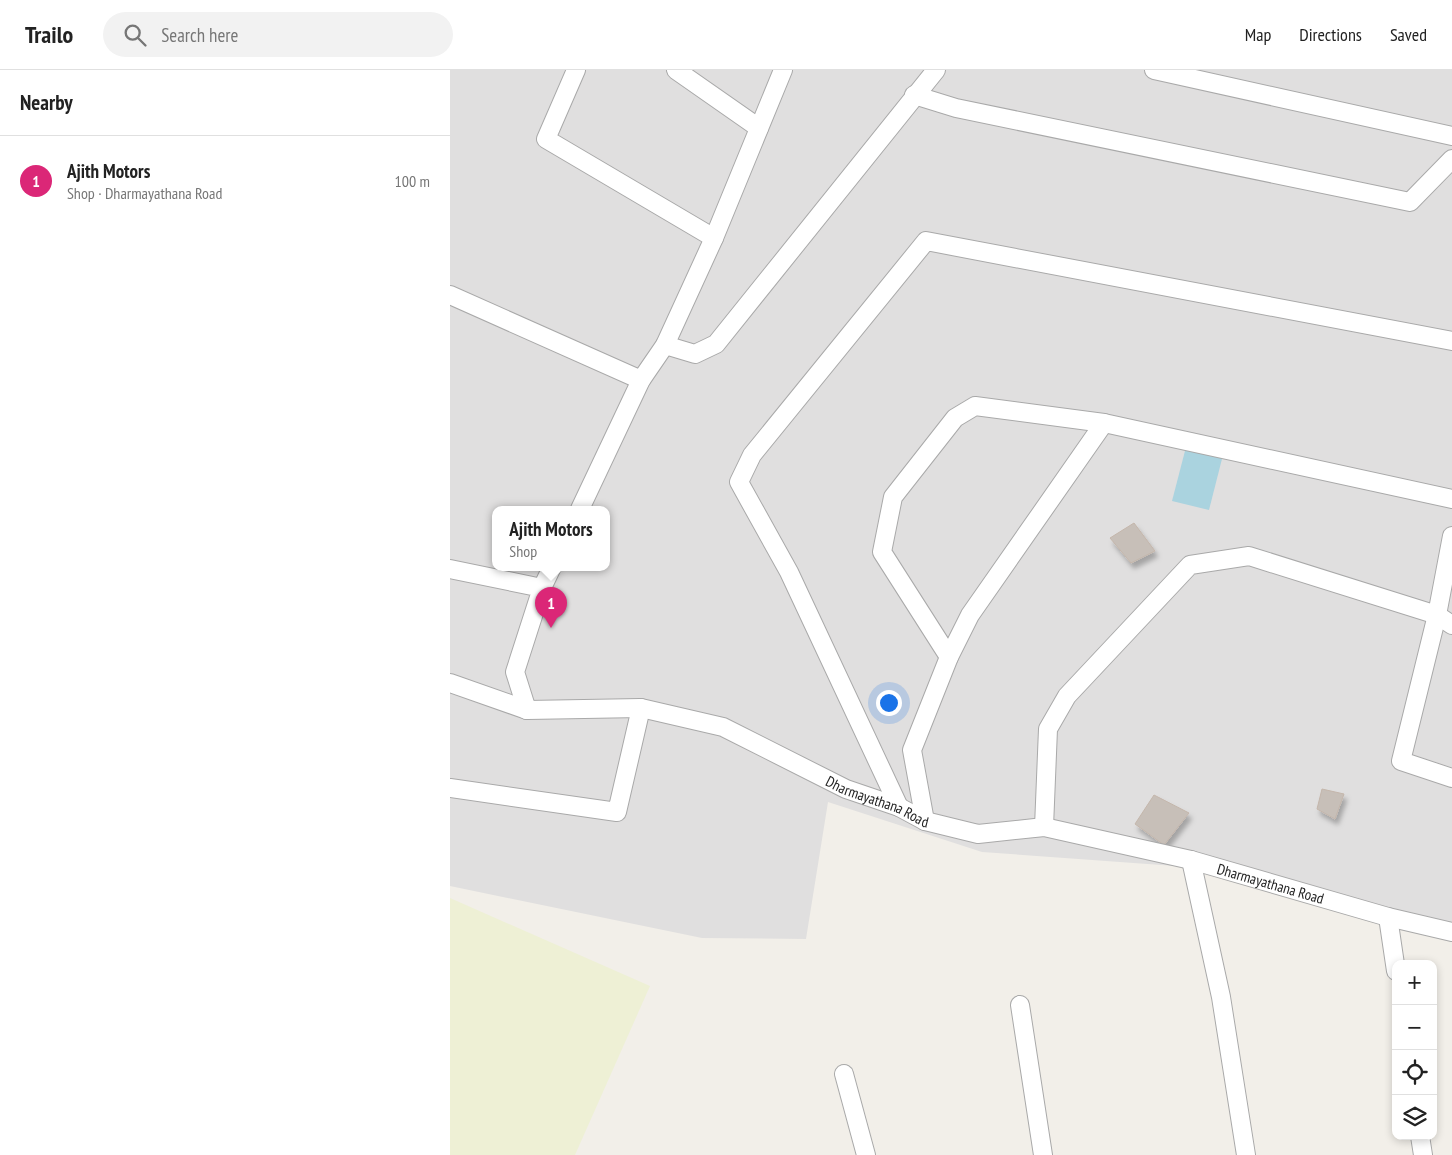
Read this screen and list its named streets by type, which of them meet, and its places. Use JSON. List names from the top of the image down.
{
  "streets": {
    "street": ["Dharmayathana Road"]
  },
  "page": {
    "header": "Trailo",
    "search": "Search here",
    "nav": ["Map", "Directions", "Saved"],
    "heading": "Nearby",
    "list": [
      {
        "mark": "1",
        "name": "Ajith Motors",
        "note": "Shop · Dharmayathana Road",
        "value": "100 m"
      }
    ],
    "popup": ["Ajith Motors", "Shop"],
    "pins": "1",
    "map_buttons": ["+", "−"]
  }
}
